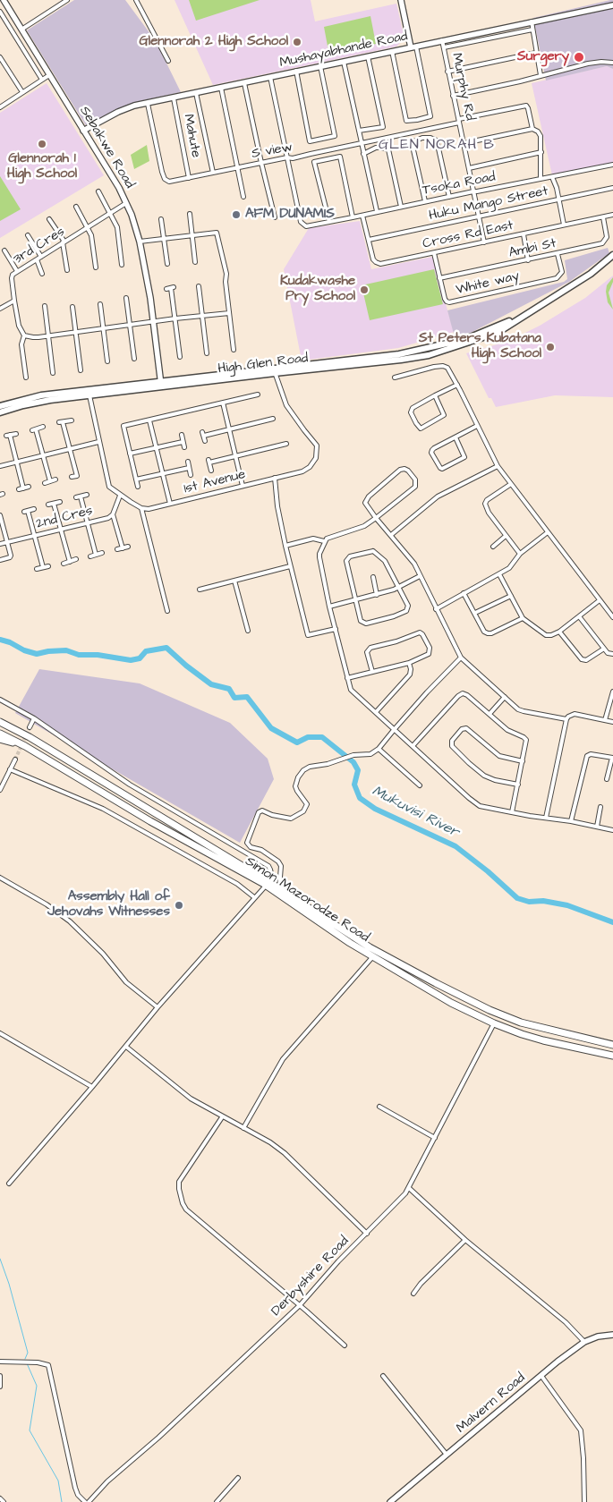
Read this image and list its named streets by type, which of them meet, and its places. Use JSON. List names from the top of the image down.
{
  "streets": {
    "highway": ["Simon Mazorodze Road"],
    "main road": ["High Glen Road"],
    "street": [
      "Mushayabhande Road",
      "Murphy Rd",
      "Mahute",
      "Sebakwe Road",
      "S view",
      "Tsoka Road",
      "Huku Mango Street",
      "Cross Rd East",
      "3rd Cres",
      "Ambi St",
      "White way",
      "1st Avenue",
      "2nd Cres",
      "Derbyshire Road",
      "Malvern Road"
    ]
  },
  "crossings": [
    ["Mushayabhande Road", "Murphy Rd"],
    ["Mushayabhande Road", "Mahute"],
    ["Mushayabhande Road", "Sebakwe Road"],
    ["Mushayabhande Road", "S view"],
    ["Murphy Rd", "S view"],
    ["Murphy Rd", "Tsoka Road"],
    ["Murphy Rd", "Huku Mango Street"],
    ["Murphy Rd", "Cross Rd East"],
    ["Mahute", "S view"],
    ["Sebakwe Road", "3rd Cres"],
    ["Sebakwe Road", "High Glen Road"],
    ["S view", "Tsoka Road"],
    ["Tsoka Road", "Cross Rd East"],
    ["Huku Mango Street", "Cross Rd East"],
    ["Cross Rd East", "Ambi St"],
    ["Cross Rd East", "White way"],
    ["Ambi St", "White way"],
    ["High Glen Road", "1st Avenue"],
    ["Simon Mazorodze Road", "Derbyshire Road"]
  ],
  "districts": ["GLEN NORAH B"],
  "water": ["Mukuvisi River"],
  "places": [
    "Glennorah 2 High School",
    "Surgery",
    "Glennorah 1 High School",
    "AFM DUNAMIS",
    "Kudakwashe Pry School",
    "St Peters Kubatana High School",
    "Assembly Hall of Jehovahs Witnesses"
  ]
}
